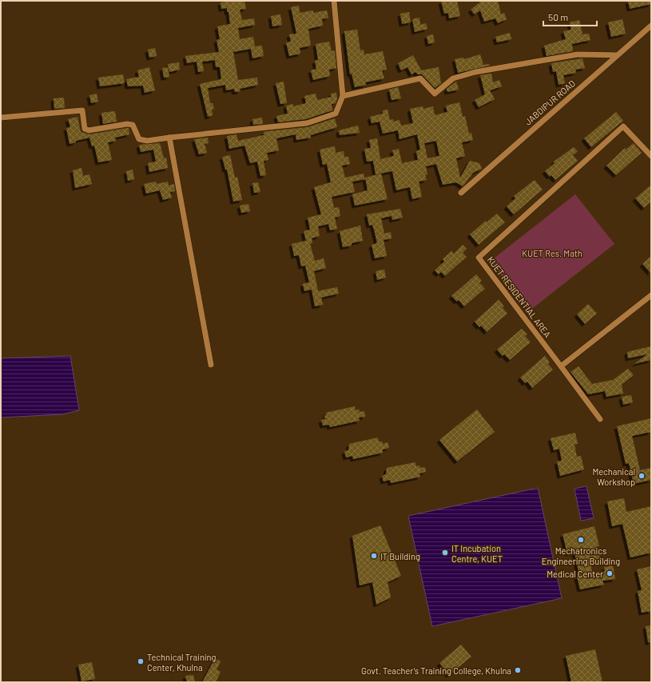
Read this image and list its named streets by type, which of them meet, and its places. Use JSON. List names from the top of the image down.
{
  "streets": {
    "street": ["JABDIPUR ROAD", "KUET RESIDENTIAL AREA"]
  },
  "parks": ["KUET Res. Math"],
  "places": [
    "Mechanical Workshop",
    "Mechatronics Engineering Building",
    "IT Incubation Centre, KUET",
    "IT Building",
    "Medical Center",
    "Technical Training Center, Khulna",
    "Govt. Teacher's Training College, Khulna"
  ],
  "scale_bar": "50 m"
}
